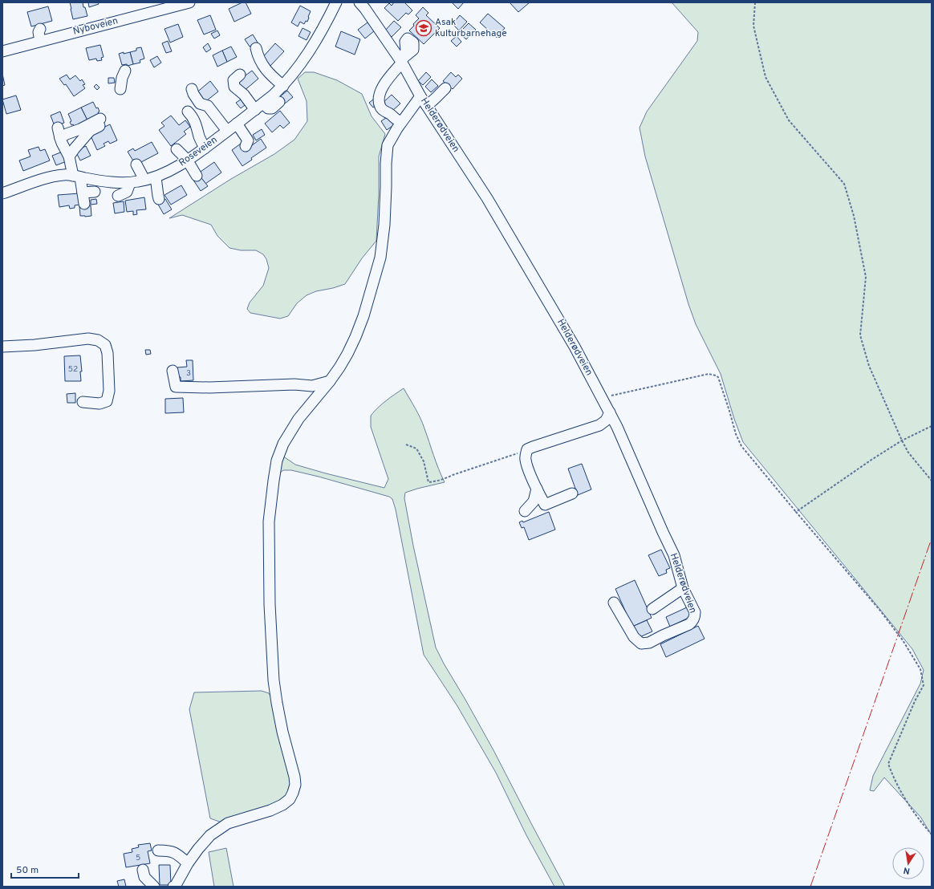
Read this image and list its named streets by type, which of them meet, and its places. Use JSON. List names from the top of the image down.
{
  "streets": {
    "street": ["Nyboveien", "Helderødveien", "Roseveien"]
  },
  "places": {
    "school or university": ["Asak kulturbarnehage"]
  },
  "house_numbers": ["52", "3", "5"],
  "scale_bar": "50 m",
  "north": "bottom"
}
